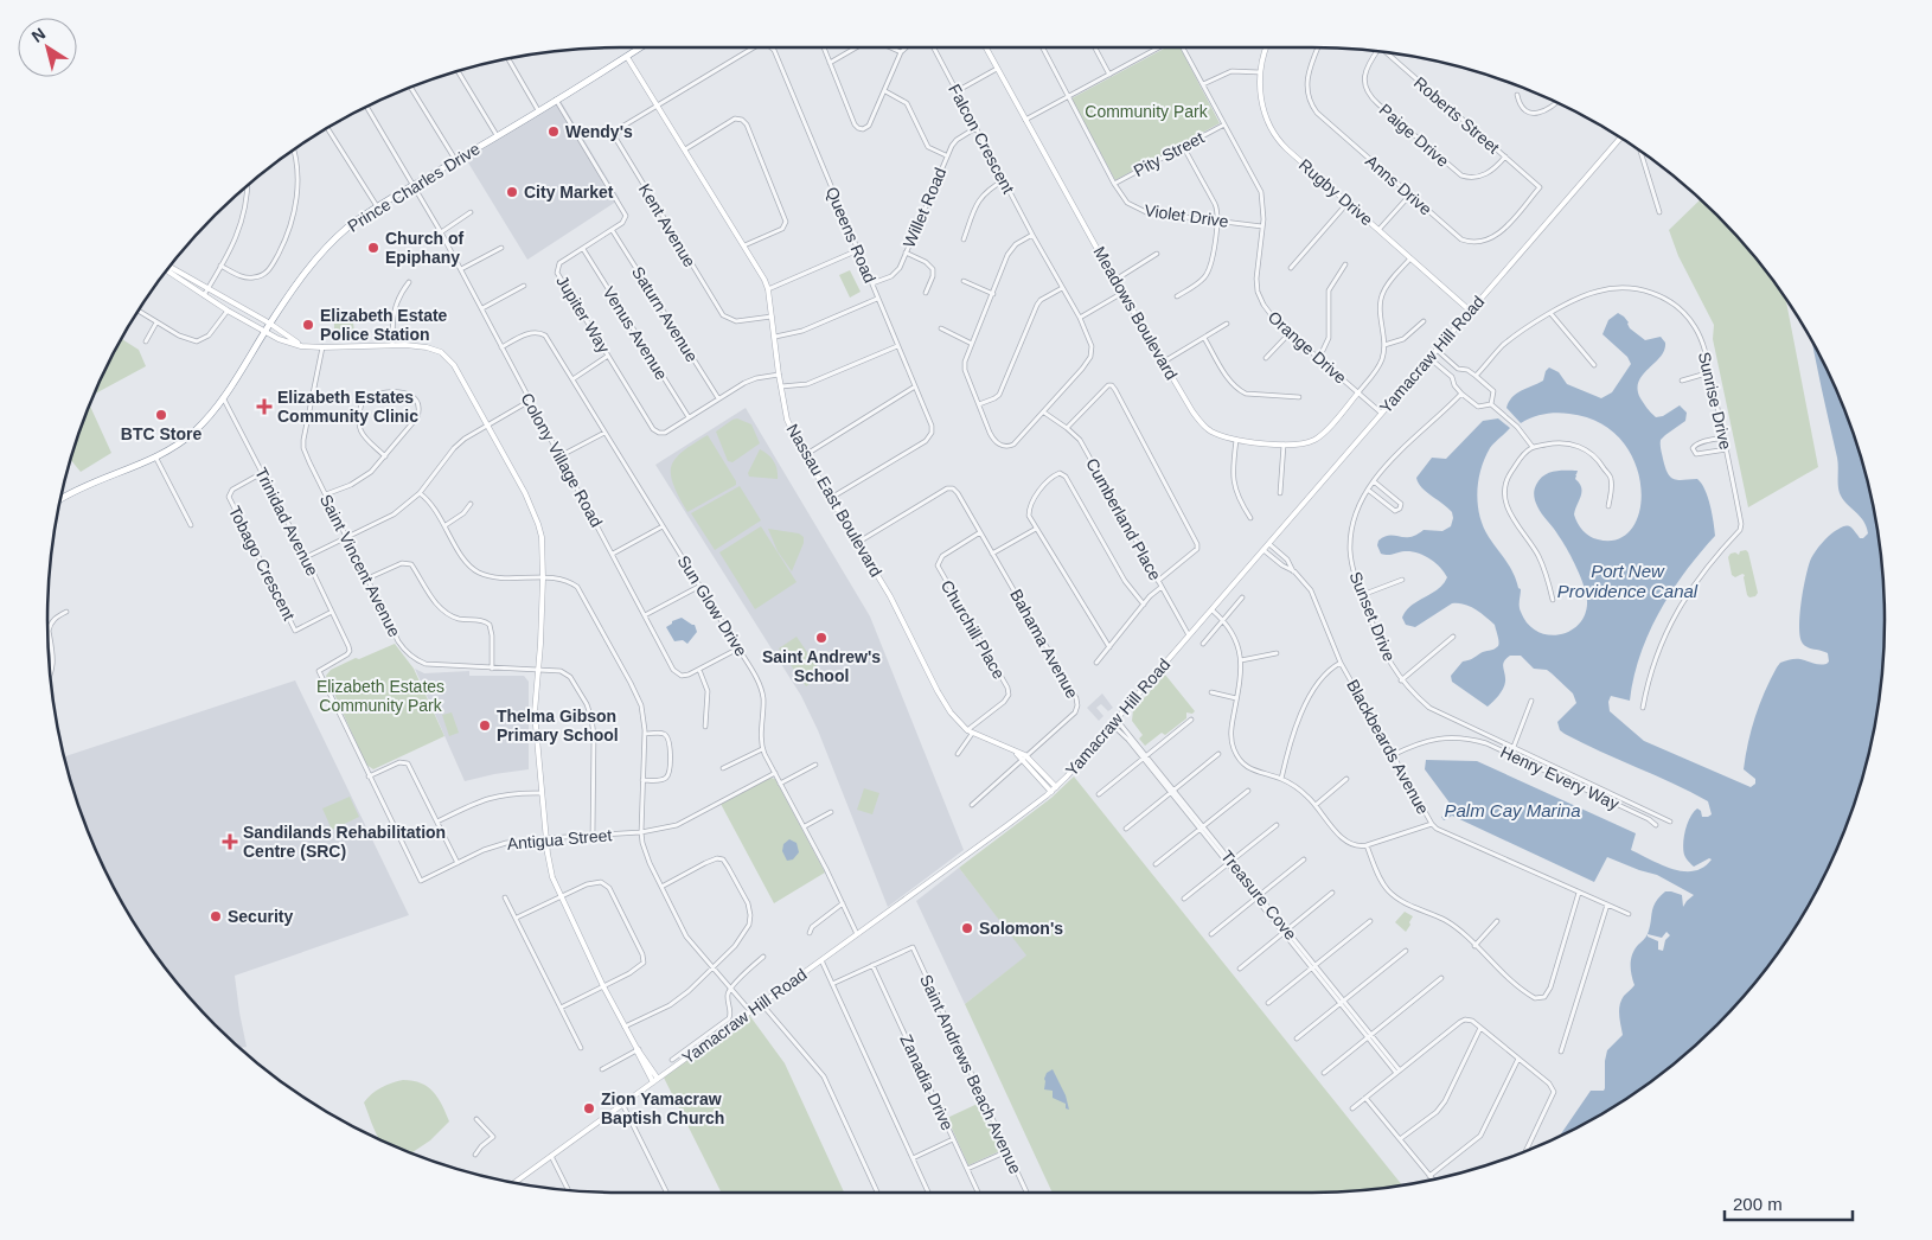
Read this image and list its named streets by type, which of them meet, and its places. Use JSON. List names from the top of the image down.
{
  "streets": {
    "highway": ["Prince Charles Drive"],
    "street": [
      "Roberts Street",
      "Paige Drive",
      "Falcon Crescent",
      "Pity Street",
      "Anns Drive",
      "Rugby Drive",
      "Willet Road",
      "Violet Drive",
      "Kent Avenue",
      "Queens Road",
      "Meadows Boulevard",
      "Jupiter Way",
      "Saturn Avenue",
      "Venus Avenue",
      "Orange Drive",
      "Yamacraw Hill Road",
      "Sunrise Drive",
      "Colony Village Road",
      "Nassau East Boulevard",
      "Cumberland Place",
      "Trinidad Avenue",
      "Tobago Crescent",
      "Saint Vincent Avenue",
      "Sun Glow Drive",
      "Sunset Drive",
      "Churchill Place",
      "Bahama Avenue",
      "Blackbeards Avenue",
      "Henry Every Way",
      "Antigua Street",
      "Treasure Cove",
      "Saint Andrews Beach Avenue",
      "Zanadia Drive"
    ]
  },
  "crossings": [
    ["Roberts Street", "Paige Drive"],
    ["Roberts Street", "Anns Drive"],
    ["Falcon Crescent", "Willet Road"],
    ["Falcon Crescent", "Cumberland Place"],
    ["Pity Street", "Violet Drive"],
    ["Pity Street", "Orange Drive"],
    ["Prince Charles Drive", "Colony Village Road"],
    ["Prince Charles Drive", "Nassau East Boulevard"],
    ["Prince Charles Drive", "Trinidad Avenue"],
    ["Rugby Drive", "Yamacraw Hill Road"],
    ["Willet Road", "Queens Road"],
    ["Violet Drive", "Orange Drive"],
    ["Kent Avenue", "Queens Road"],
    ["Kent Avenue", "Nassau East Boulevard"],
    ["Queens Road", "Nassau East Boulevard"],
    ["Meadows Boulevard", "Orange Drive"],
    ["Jupiter Way", "Saturn Avenue"],
    ["Jupiter Way", "Venus Avenue"],
    ["Jupiter Way", "Nassau East Boulevard"],
    ["Orange Drive", "Yamacraw Hill Road"],
    ["Yamacraw Hill Road", "Nassau East Boulevard"],
    ["Yamacraw Hill Road", "Cumberland Place"],
    ["Yamacraw Hill Road", "Sun Glow Drive"],
    ["Yamacraw Hill Road", "Blackbeards Avenue"],
    ["Yamacraw Hill Road", "Treasure Cove"],
    ["Colony Village Road", "Sun Glow Drive"],
    ["Nassau East Boulevard", "Churchill Place"],
    ["Nassau East Boulevard", "Bahama Avenue"],
    ["Trinidad Avenue", "Tobago Crescent"],
    ["Trinidad Avenue", "Antigua Street"],
    ["Saint Vincent Avenue", "Antigua Street"],
    ["Sun Glow Drive", "Antigua Street"],
    ["Churchill Place", "Bahama Avenue"],
    ["Blackbeards Avenue", "Henry Every Way"],
    ["Saint Andrews Beach Avenue", "Zanadia Drive"]
  ],
  "water": ["Port New Providence Canal", "Palm Cay Marina"],
  "parks": ["Community Park", "Elizabeth Estates Community Park"],
  "places": {
    "other": [
      "Wendy's",
      "City Market",
      "Church of Epiphany",
      "Elizabeth Estate Police Station",
      "BTC Store",
      "Saint Andrew's School",
      "Thelma Gibson Primary School",
      "Security",
      "Solomon's",
      "Zion Yamacraw Baptish Church"
    ],
    "health": ["Elizabeth Estates Community Clinic", "Sandilands Rehabilitation Centre (SRC)"]
  },
  "scale_bar": "200 m",
  "north": "top left"
}
